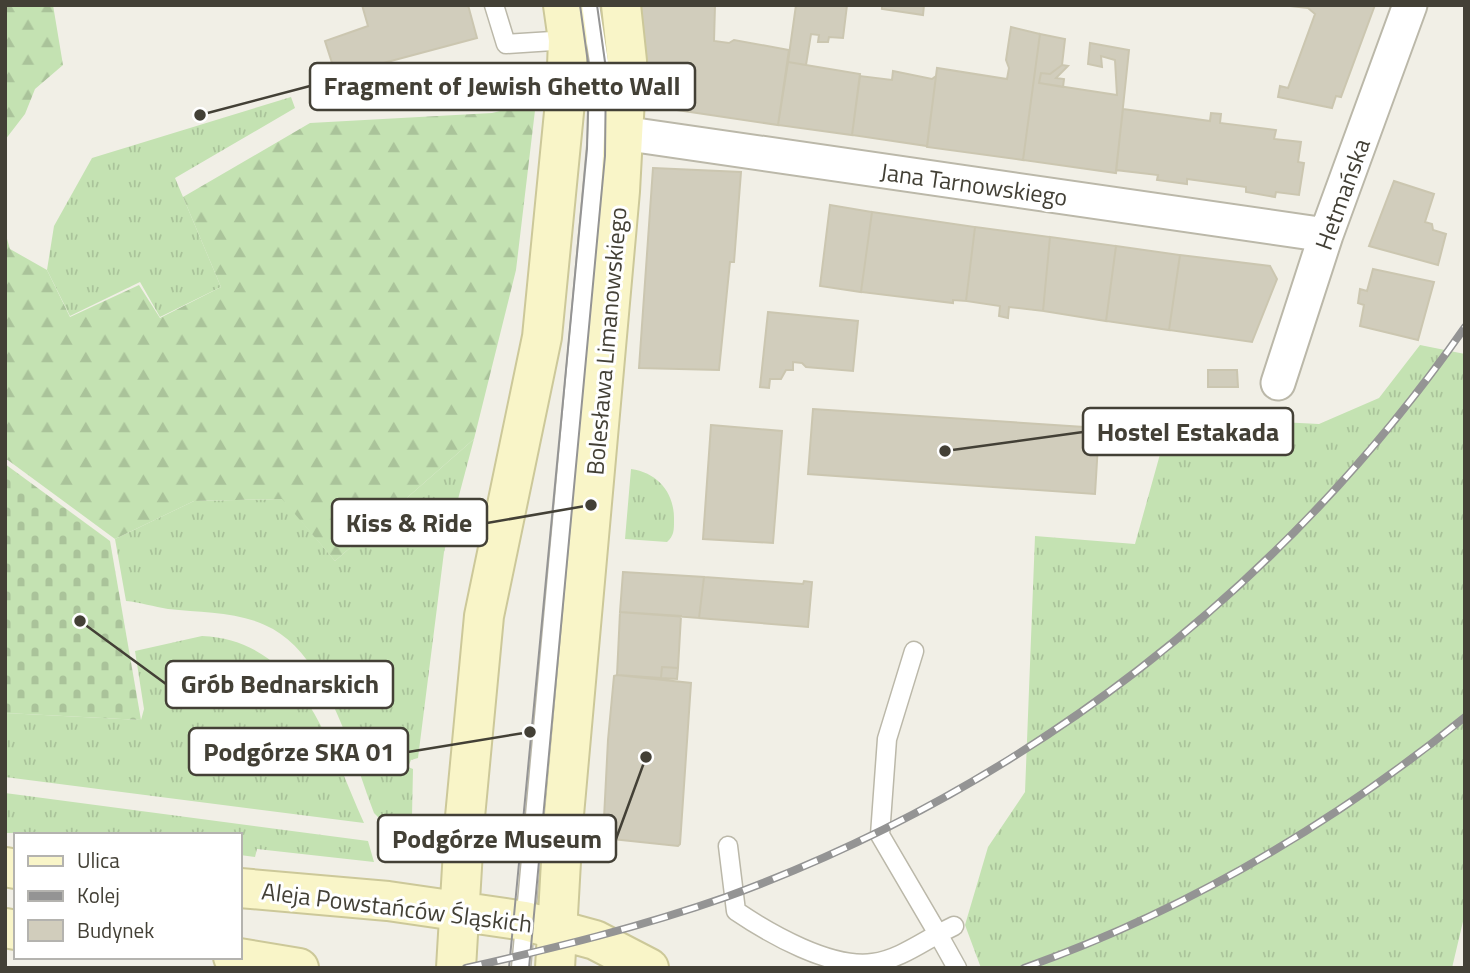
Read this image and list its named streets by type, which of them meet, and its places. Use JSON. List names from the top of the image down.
{
  "streets": {
    "street": [
      "Jana Tarnowskiego",
      "Hetmańska",
      "Bolesława Limanowskiego",
      "Aleja Powstańców Śląskich"
    ]
  },
  "crossings": [
    ["Jana Tarnowskiego", "Hetmańska"],
    ["Jana Tarnowskiego", "Bolesława Limanowskiego"],
    ["Bolesława Limanowskiego", "Aleja Powstańców Śląskich"]
  ],
  "places": [
    "Fragment of Jewish Ghetto Wall",
    "Hostel Estakada",
    "Kiss & Ride",
    "Grób Bednarskich",
    "Podgórze SKA 01",
    "Podgórze Museum"
  ],
  "legend": ["Ulica", "Kolej", "Budynek"]
}
